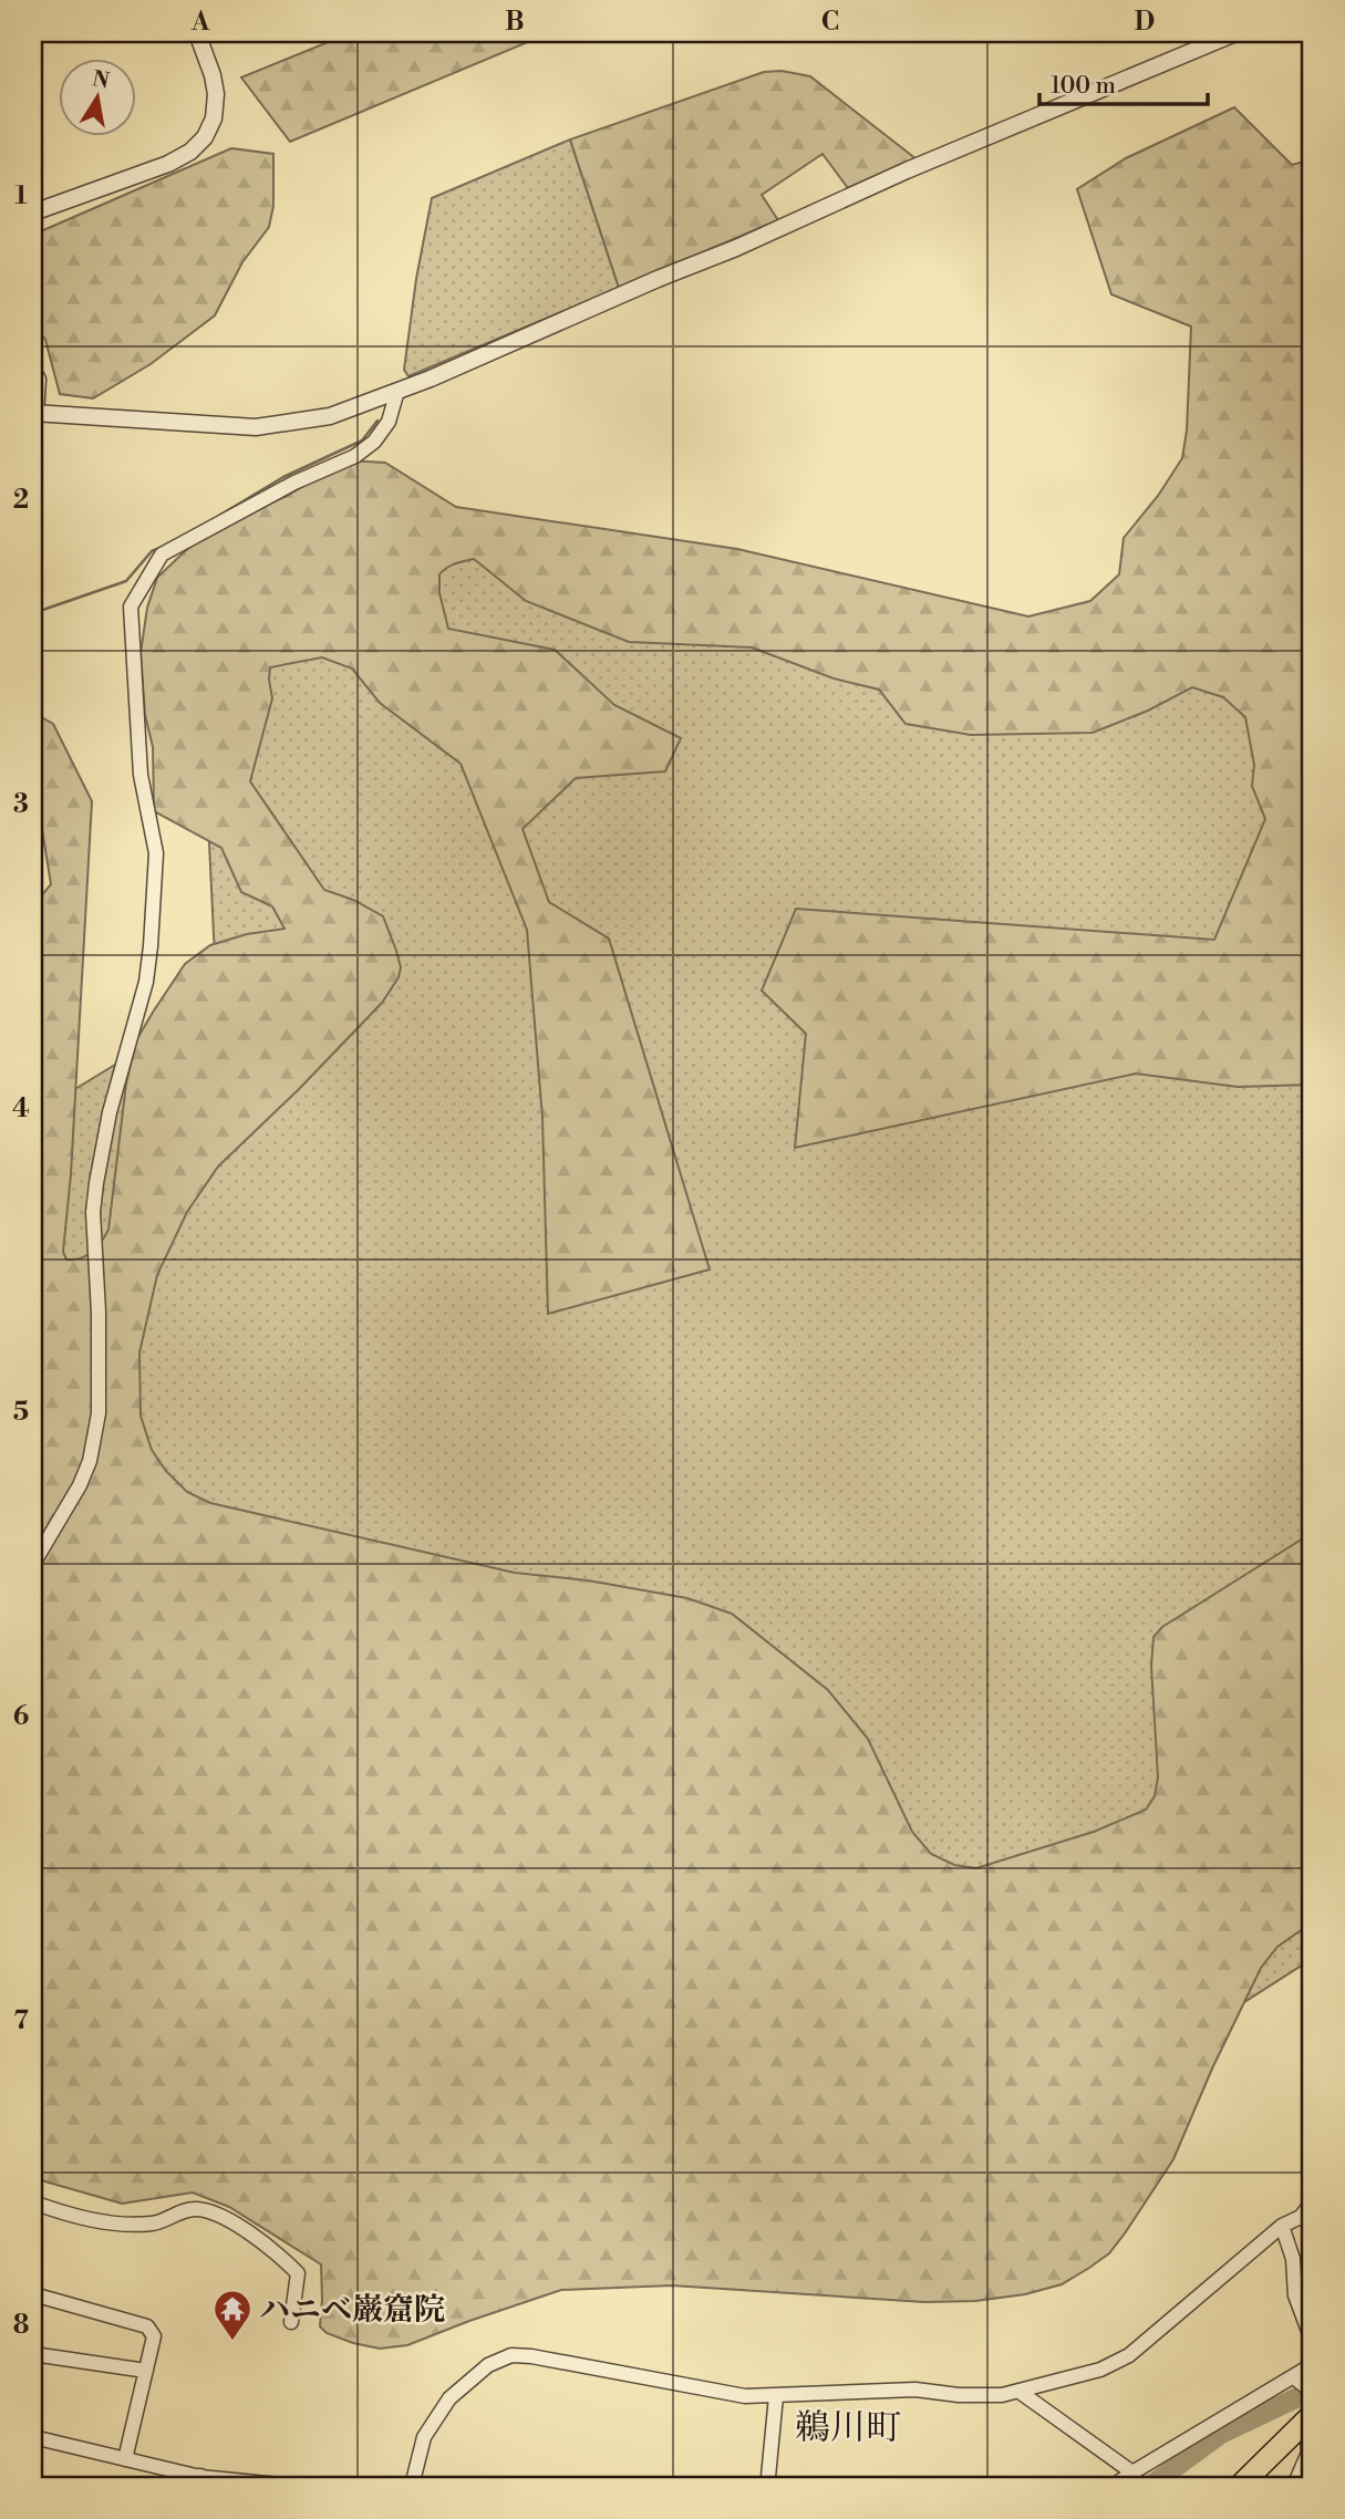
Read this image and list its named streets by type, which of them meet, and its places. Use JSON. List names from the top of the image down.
{
  "districts": ["鵜川町"],
  "places": {
    "temple": ["ハニベ巌窟院"]
  },
  "scale_bar": "100 m",
  "north": "top",
  "grid": {
    "columns": [
      "A",
      "B",
      "C",
      "D"
    ],
    "rows": [
      "1",
      "2",
      "3",
      "4",
      "5",
      "6",
      "7",
      "8"
    ]
  }
}
